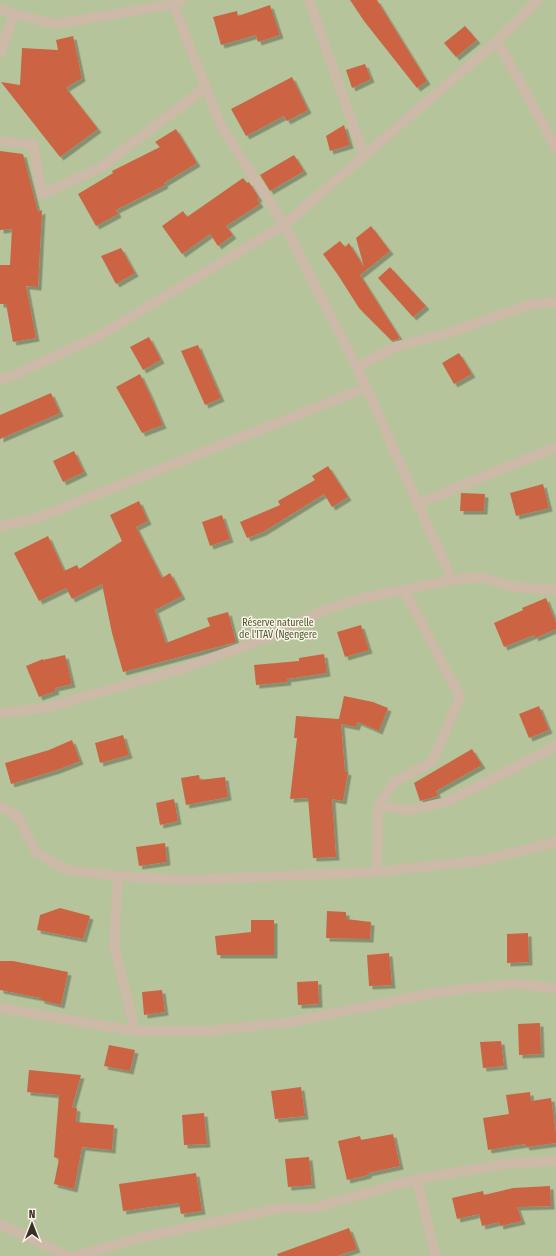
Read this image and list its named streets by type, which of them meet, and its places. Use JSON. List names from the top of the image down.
{
  "parks": ["Réserve naturelle de l'ITAV (Ngengere"],
  "north": "top"
}
